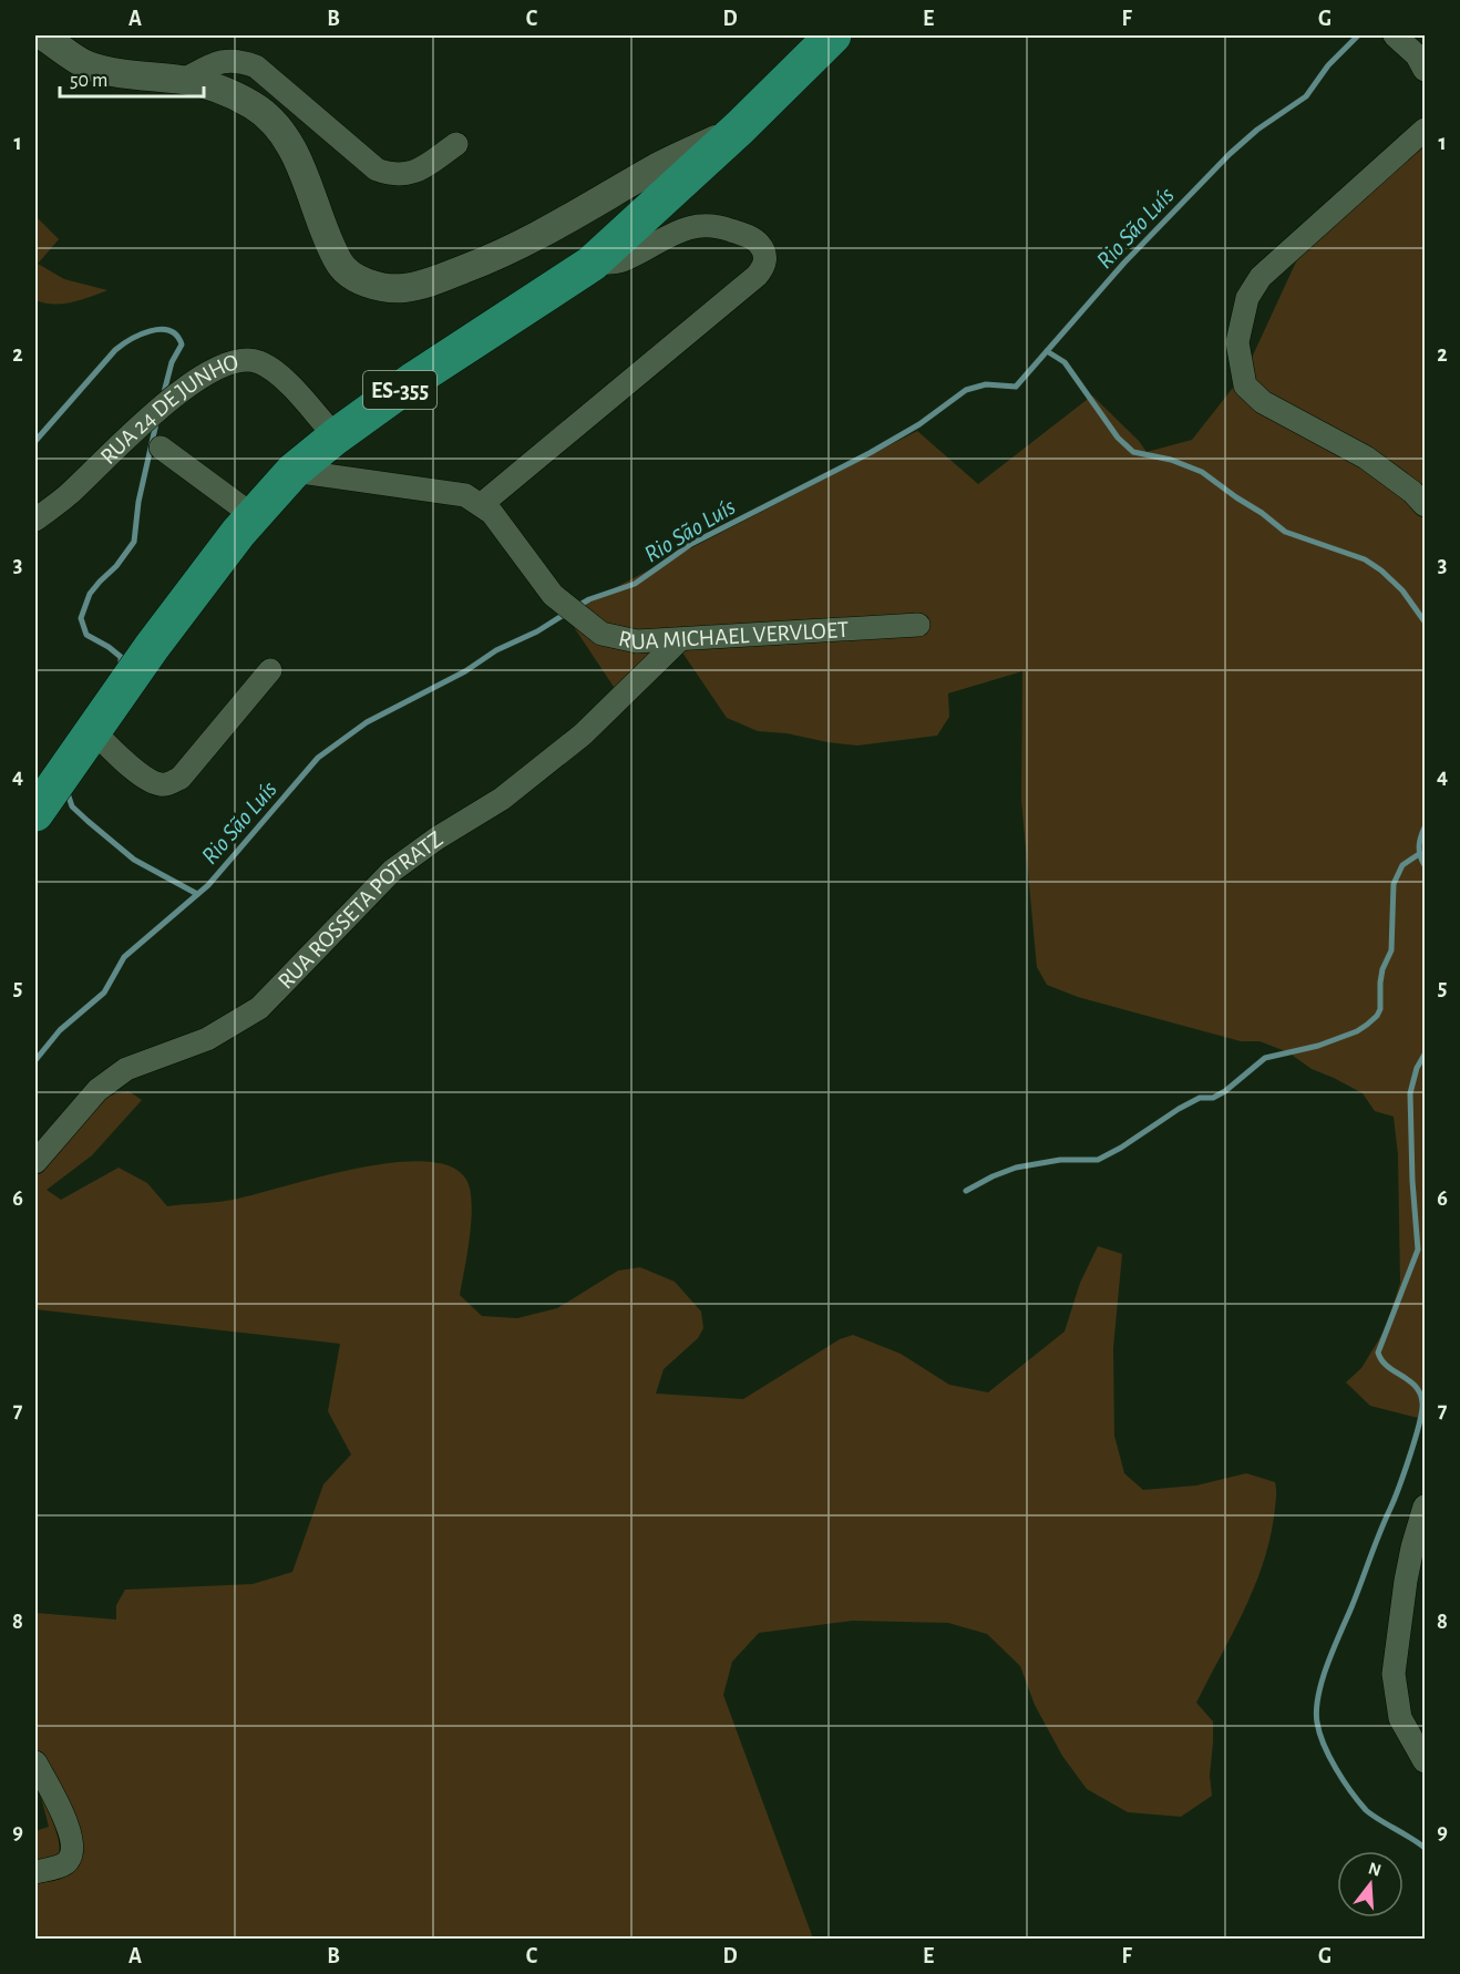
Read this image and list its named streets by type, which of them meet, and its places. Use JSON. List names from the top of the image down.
{
  "streets": {
    "main road": ["ES-355"],
    "street": ["RUA 24 DE JUNHO", "RUA MICHAEL VERVLOET", "RUA ROSSETA POTRATZ"]
  },
  "crossings": [
    ["ES-355", "RUA 24 DE JUNHO"],
    ["ES-355", "RUA MICHAEL VERVLOET"],
    ["RUA MICHAEL VERVLOET", "RUA ROSSETA POTRATZ"]
  ],
  "water": ["Rio São Luís"],
  "scale_bar": "50 m",
  "north": "top",
  "grid": {
    "columns": [
      "A",
      "B",
      "C",
      "D",
      "E",
      "F",
      "G"
    ],
    "rows": [
      "1",
      "2",
      "3",
      "4",
      "5",
      "6",
      "7",
      "8",
      "9"
    ]
  }
}
